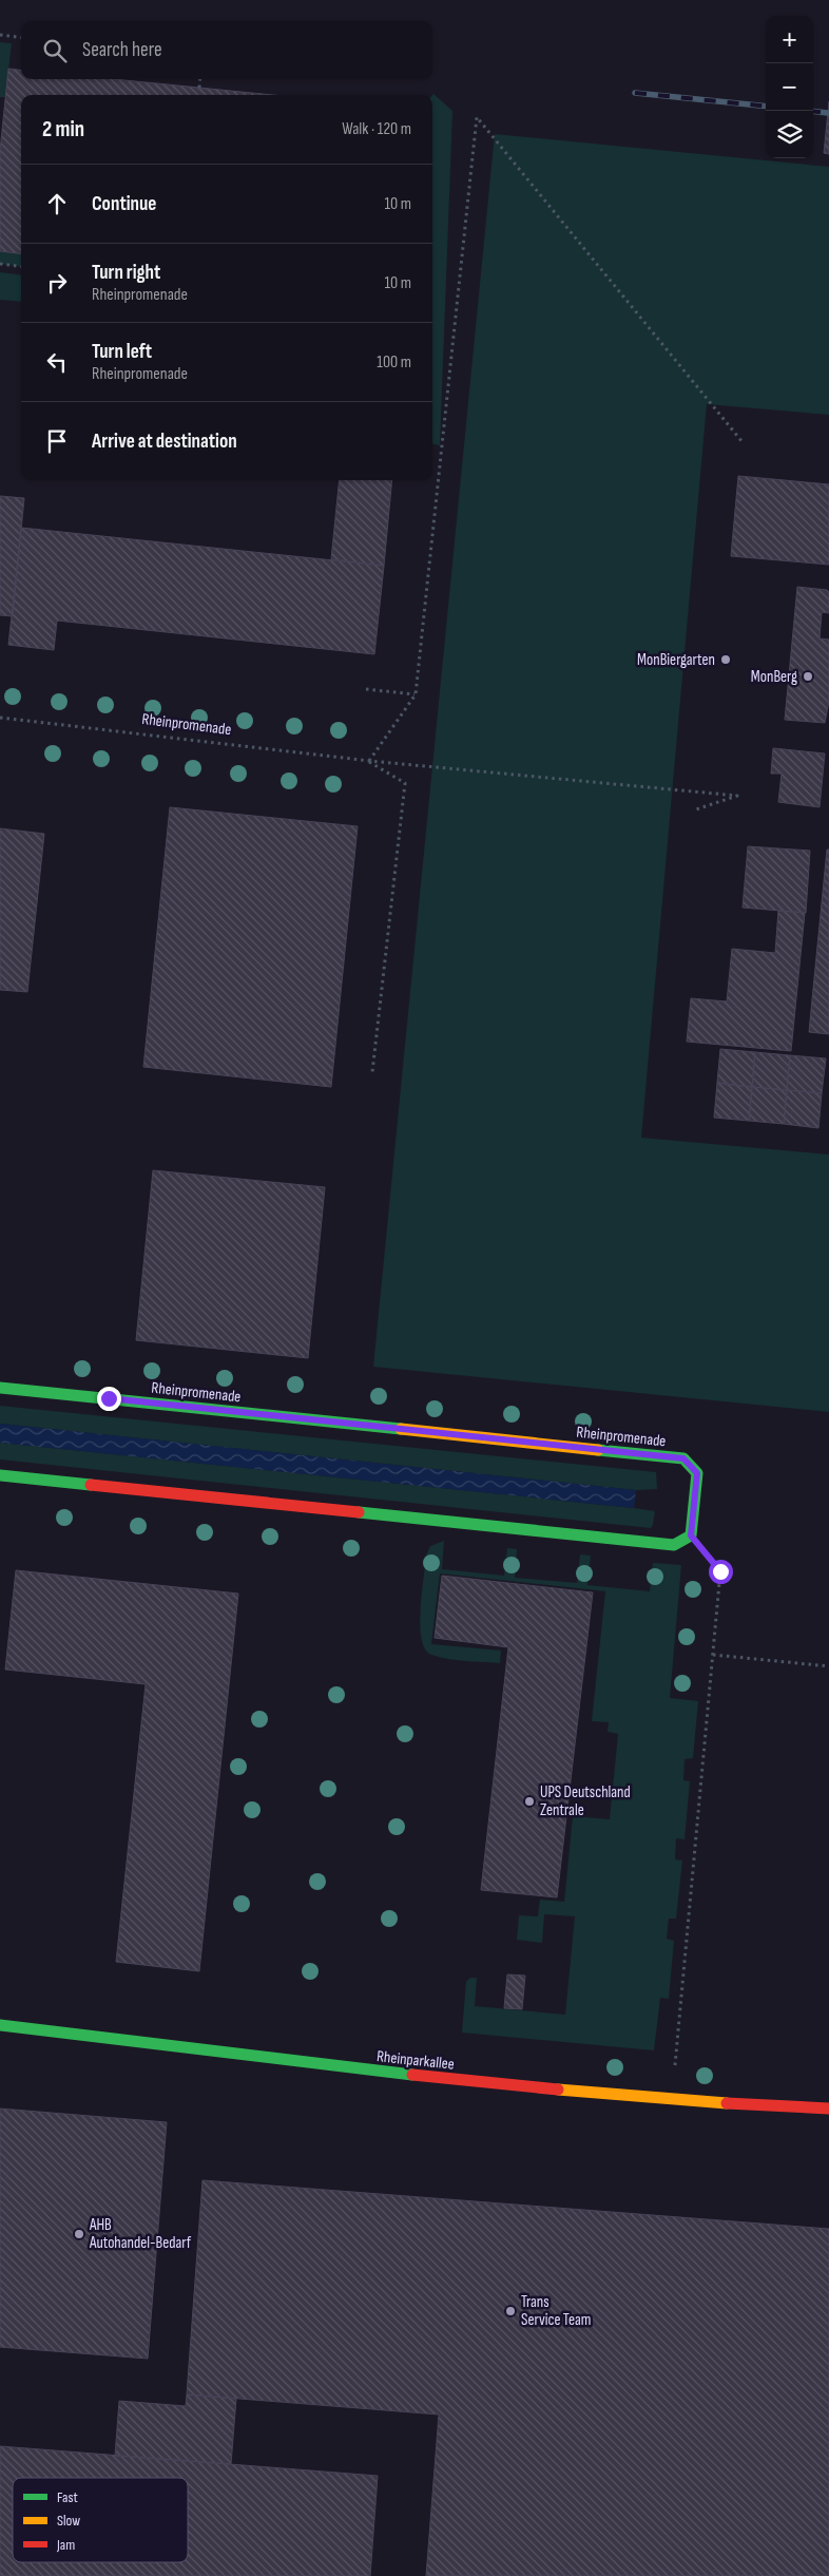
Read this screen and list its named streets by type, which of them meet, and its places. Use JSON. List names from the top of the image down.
{
  "streets": {
    "street": ["Rheinpromenade", "Rheinparkallee"]
  },
  "places": [
    "MonBiergarten",
    "MonBerg",
    "UPS Deutschland Zentrale",
    "AHB Autohandel-Bedarf",
    "Trans Service Team"
  ],
  "legend": ["Fast", "Slow", "Jam"],
  "page": {
    "map_buttons": ["+", "−"],
    "search": "Search here",
    "heading": ["2 min", "Walk · 120 m"],
    "list": [
      ["Continue", "10 m"],
      ["Turn right", "Rheinpromenade", "10 m"],
      ["Turn left", "Rheinpromenade", "100 m"],
      "Arrive at destination"
    ]
  }
}
